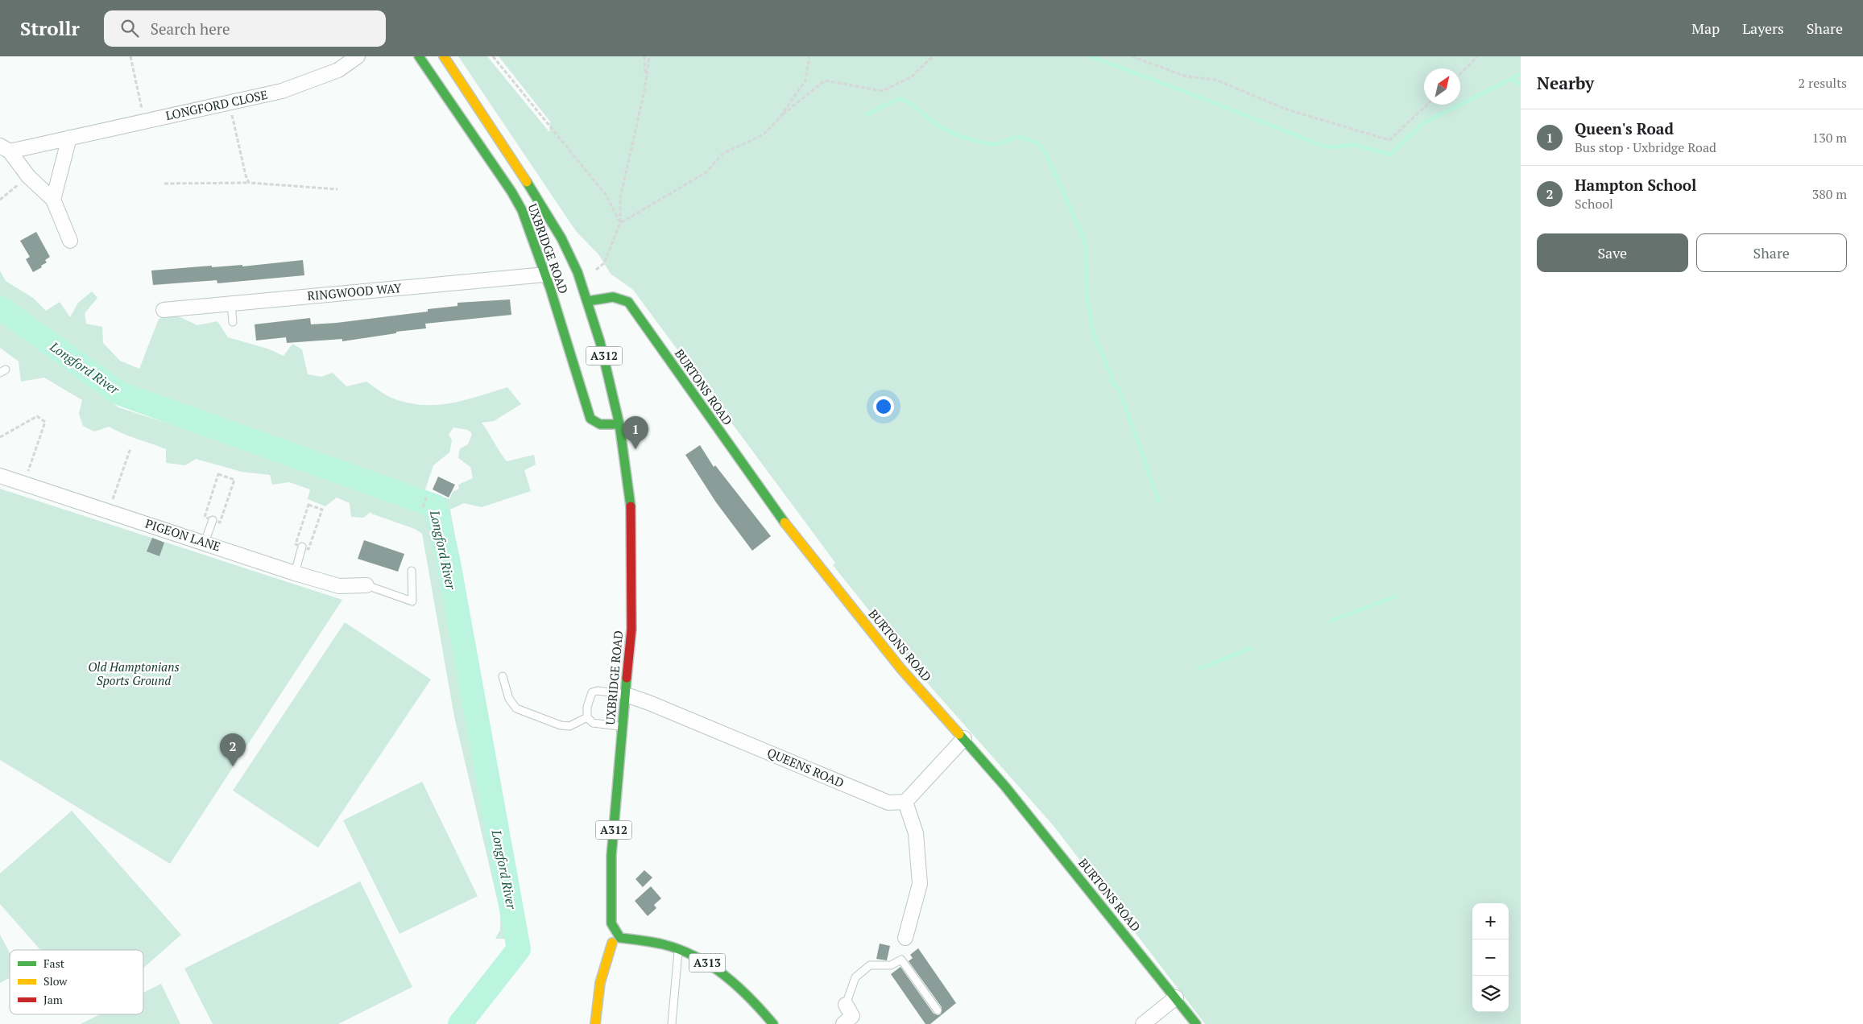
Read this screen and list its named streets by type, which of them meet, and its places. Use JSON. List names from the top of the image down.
{
  "streets": {
    "street": [
      "LONGFORD CLOSE",
      "UXBRIDGE ROAD",
      "RINGWOOD WAY",
      "A312",
      "BURTONS ROAD",
      "PIGEON LANE",
      "QUEENS ROAD",
      "A313"
    ]
  },
  "crossings": [
    ["UXBRIDGE ROAD", "RINGWOOD WAY"],
    ["UXBRIDGE ROAD", "BURTONS ROAD"],
    ["UXBRIDGE ROAD", "QUEENS ROAD"],
    ["UXBRIDGE ROAD", "A313"]
  ],
  "water": ["Longford River"],
  "parks": ["Old Hamptonians Sports Ground"],
  "legend": ["Fast", "Slow", "Jam"],
  "north": "top right",
  "page": {
    "header": "Strollr",
    "search": "Search here",
    "nav": ["Map", "Layers", "Share"],
    "heading": ["Nearby", "2 results"],
    "list": [
      {
        "mark": "1",
        "name": "Queen's Road",
        "note": "Bus stop · Uxbridge Road",
        "value": "130 m"
      },
      {
        "mark": "2",
        "name": "Hampton School",
        "note": "School",
        "value": "380 m"
      }
    ],
    "buttons": ["Save", "Share"],
    "pins": ["1", "2"],
    "map_buttons": ["+", "−"]
  }
}
